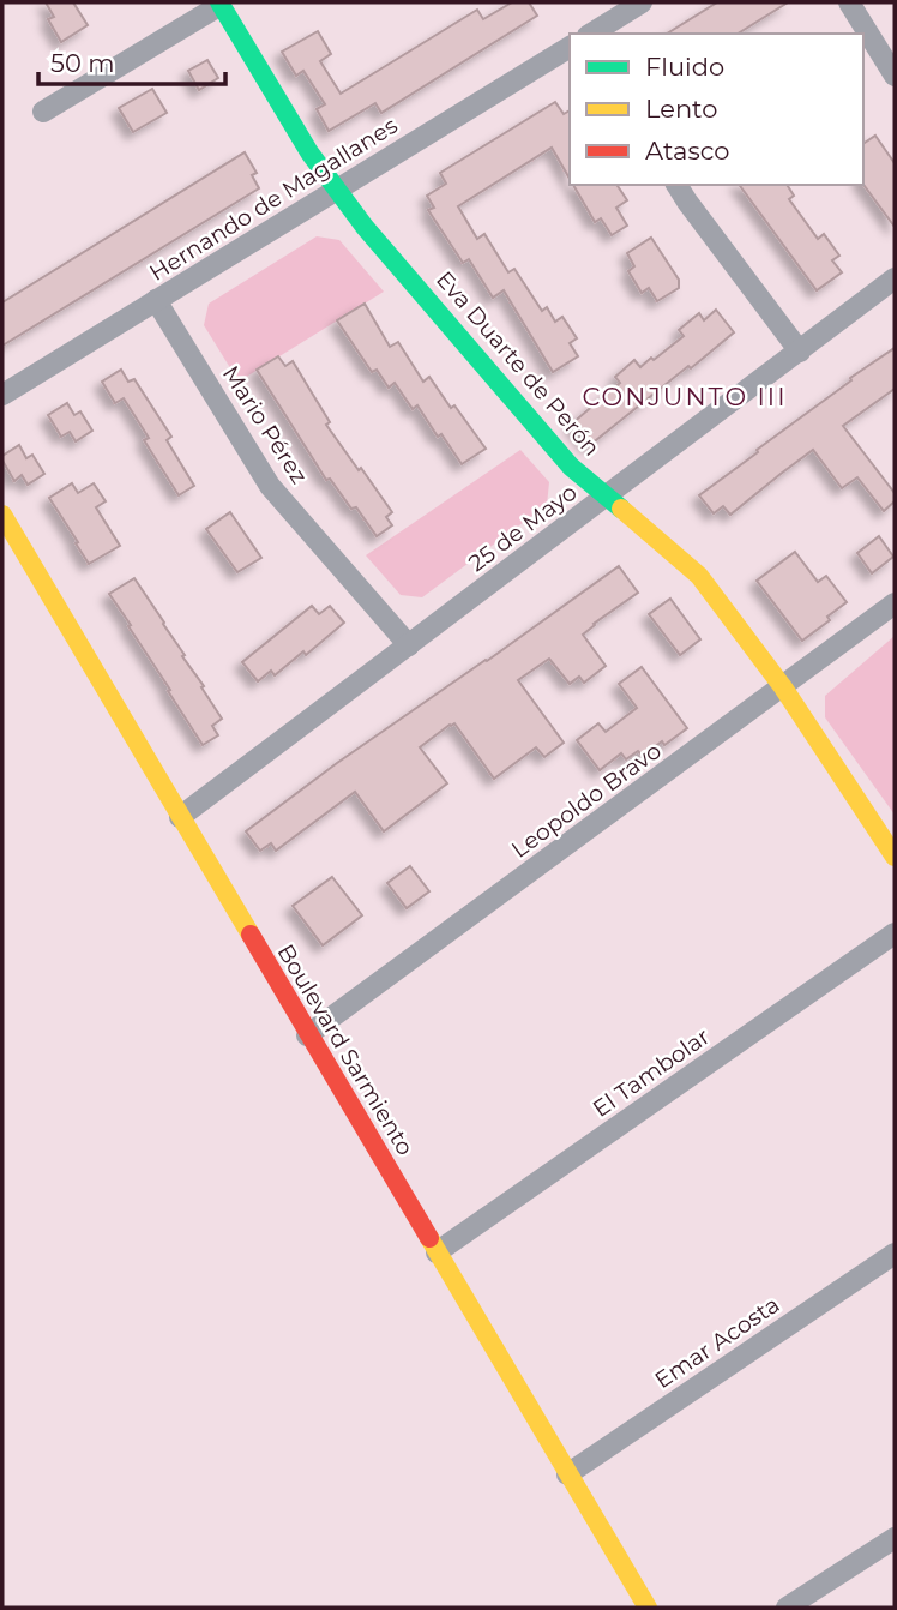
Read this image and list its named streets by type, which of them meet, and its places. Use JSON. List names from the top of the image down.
{
  "streets": {
    "street": [
      "Hernando de Magallanes",
      "Eva Duarte de Perón",
      "Mario Pérez",
      "25 de Mayo",
      "Leopoldo Bravo",
      "Boulevard Sarmiento",
      "El Tambolar",
      "Emar Acosta"
    ]
  },
  "crossings": [
    ["Hernando de Magallanes", "Eva Duarte de Perón"],
    ["Hernando de Magallanes", "Mario Pérez"],
    ["Eva Duarte de Perón", "25 de Mayo"],
    ["Eva Duarte de Perón", "Leopoldo Bravo"],
    ["Mario Pérez", "25 de Mayo"],
    ["25 de Mayo", "Boulevard Sarmiento"],
    ["Leopoldo Bravo", "Boulevard Sarmiento"],
    ["Boulevard Sarmiento", "El Tambolar"],
    ["Boulevard Sarmiento", "Emar Acosta"]
  ],
  "districts": ["CONJUNTO III"],
  "legend": ["Fluido", "Lento", "Atasco"],
  "scale_bar": "50 m"
}
